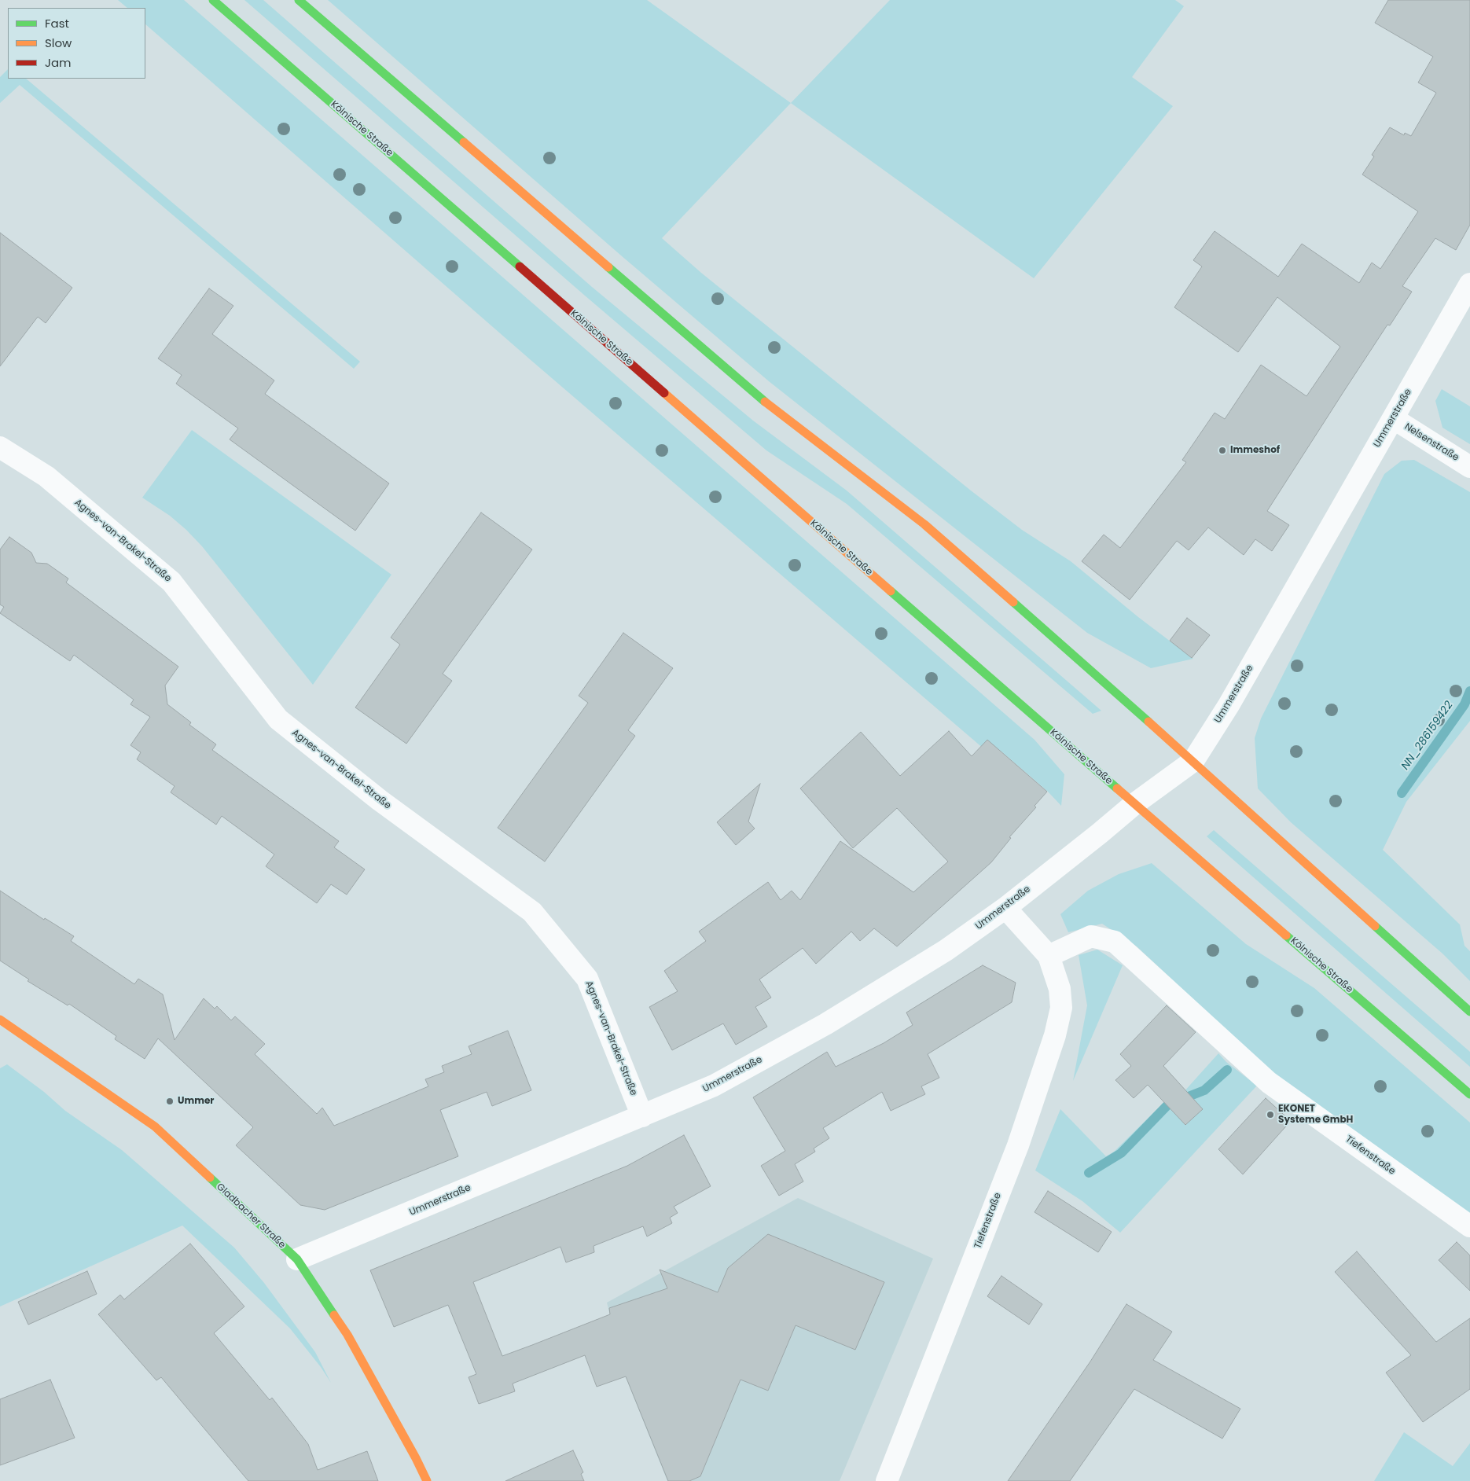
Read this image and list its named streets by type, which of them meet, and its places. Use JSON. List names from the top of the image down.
{
  "streets": {
    "main road": ["Kölnische Straße", "Gladbacher Straße"],
    "street": [
      "Ummerstraße",
      "Nelsenstraße",
      "Agnes-van-Brakel-Straße",
      "Tiefenstraße"
    ]
  },
  "crossings": [
    ["Kölnische Straße", "Ummerstraße"],
    ["Ummerstraße", "Nelsenstraße"],
    ["Ummerstraße", "Agnes-van-Brakel-Straße"],
    ["Ummerstraße", "Tiefenstraße"],
    ["Ummerstraße", "Gladbacher Straße"]
  ],
  "water": ["NN_286159422"],
  "places": ["Immeshof", "Ummer", "EKONET Systeme GmbH"],
  "legend": ["Fast", "Slow", "Jam"]
}
